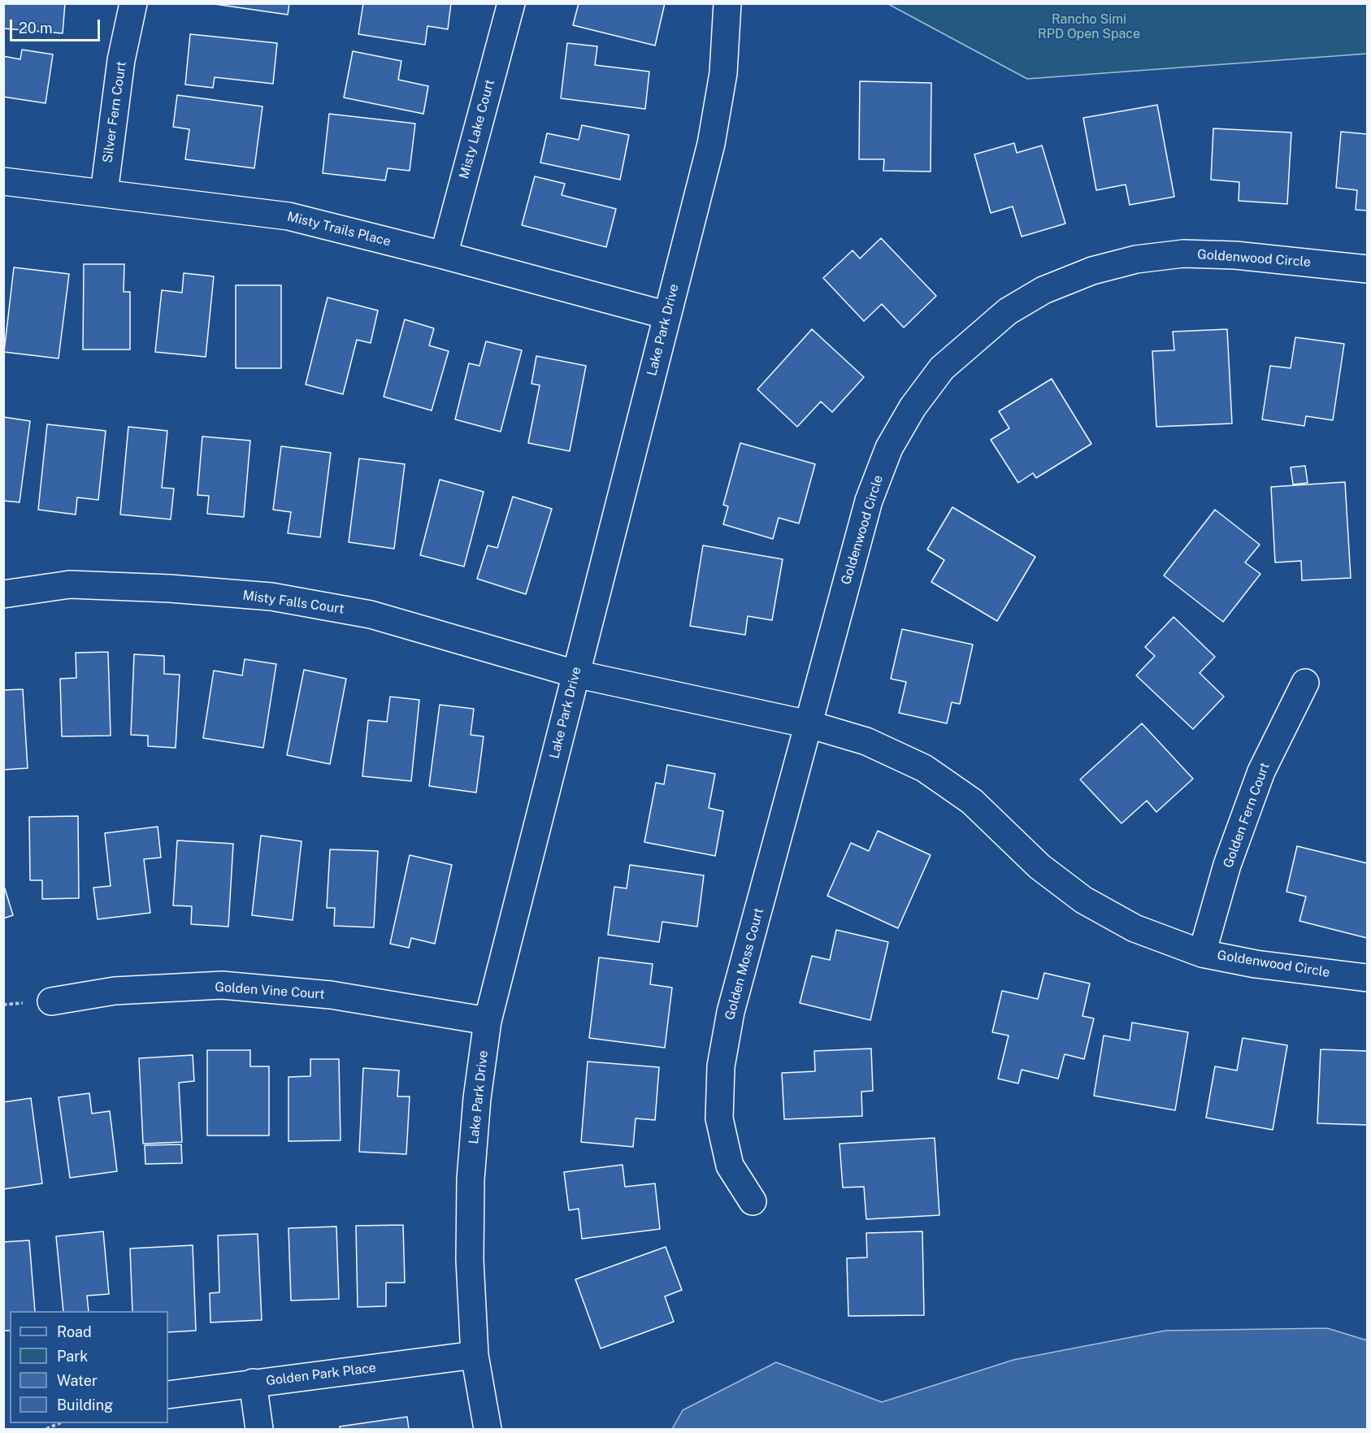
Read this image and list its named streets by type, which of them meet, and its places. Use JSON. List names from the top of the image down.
{
  "streets": {
    "street": [
      "Silver Fern Court",
      "Misty Lake Court",
      "Misty Trails Place",
      "Goldenwood Circle",
      "Lake Park Drive",
      "Misty Falls Court",
      "Golden Fern Court",
      "Golden Moss Court",
      "Golden Vine Court",
      "Golden Park Place"
    ]
  },
  "crossings": [
    ["Silver Fern Court", "Misty Trails Place"],
    ["Misty Lake Court", "Misty Trails Place"],
    ["Misty Trails Place", "Lake Park Drive"],
    ["Goldenwood Circle", "Lake Park Drive"],
    ["Goldenwood Circle", "Misty Falls Court"],
    ["Goldenwood Circle", "Golden Fern Court"],
    ["Goldenwood Circle", "Golden Moss Court"],
    ["Lake Park Drive", "Misty Falls Court"],
    ["Lake Park Drive", "Golden Vine Court"],
    ["Lake Park Drive", "Golden Park Place"]
  ],
  "parks": ["Rancho Simi RPD Open Space"],
  "legend": [
    "Road",
    "Park",
    "Water",
    "Building"
  ],
  "scale_bar": "20 m"
}
